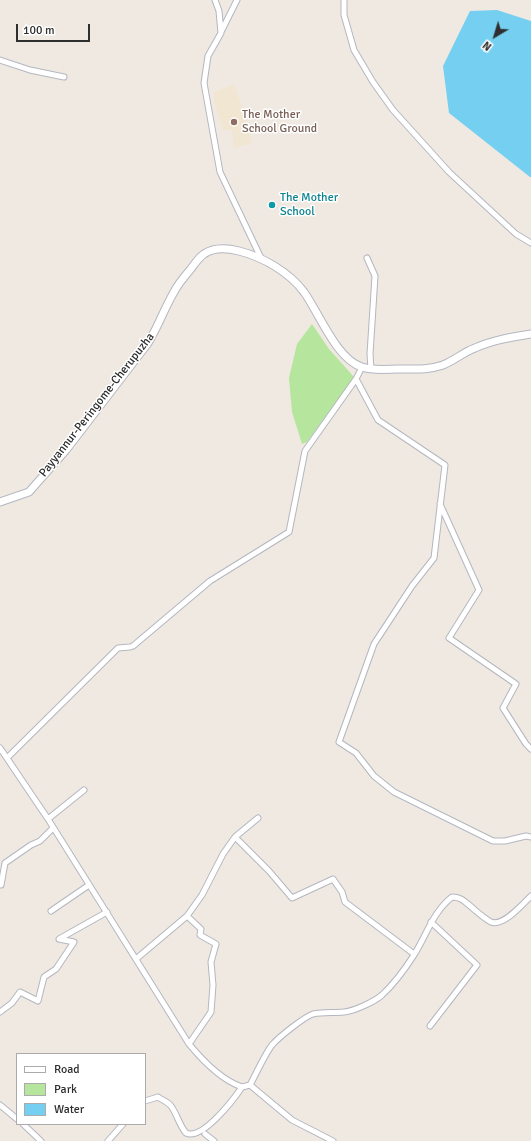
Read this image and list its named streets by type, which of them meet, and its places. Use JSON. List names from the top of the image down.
{
  "streets": {
    "main road": ["Payyannur-Peringome-Cherupuzha"]
  },
  "places": ["The Mother School Ground", "The Mother School"],
  "legend": ["Road", "Park", "Water"],
  "scale_bar": "100 m",
  "north": "bottom left"
}
